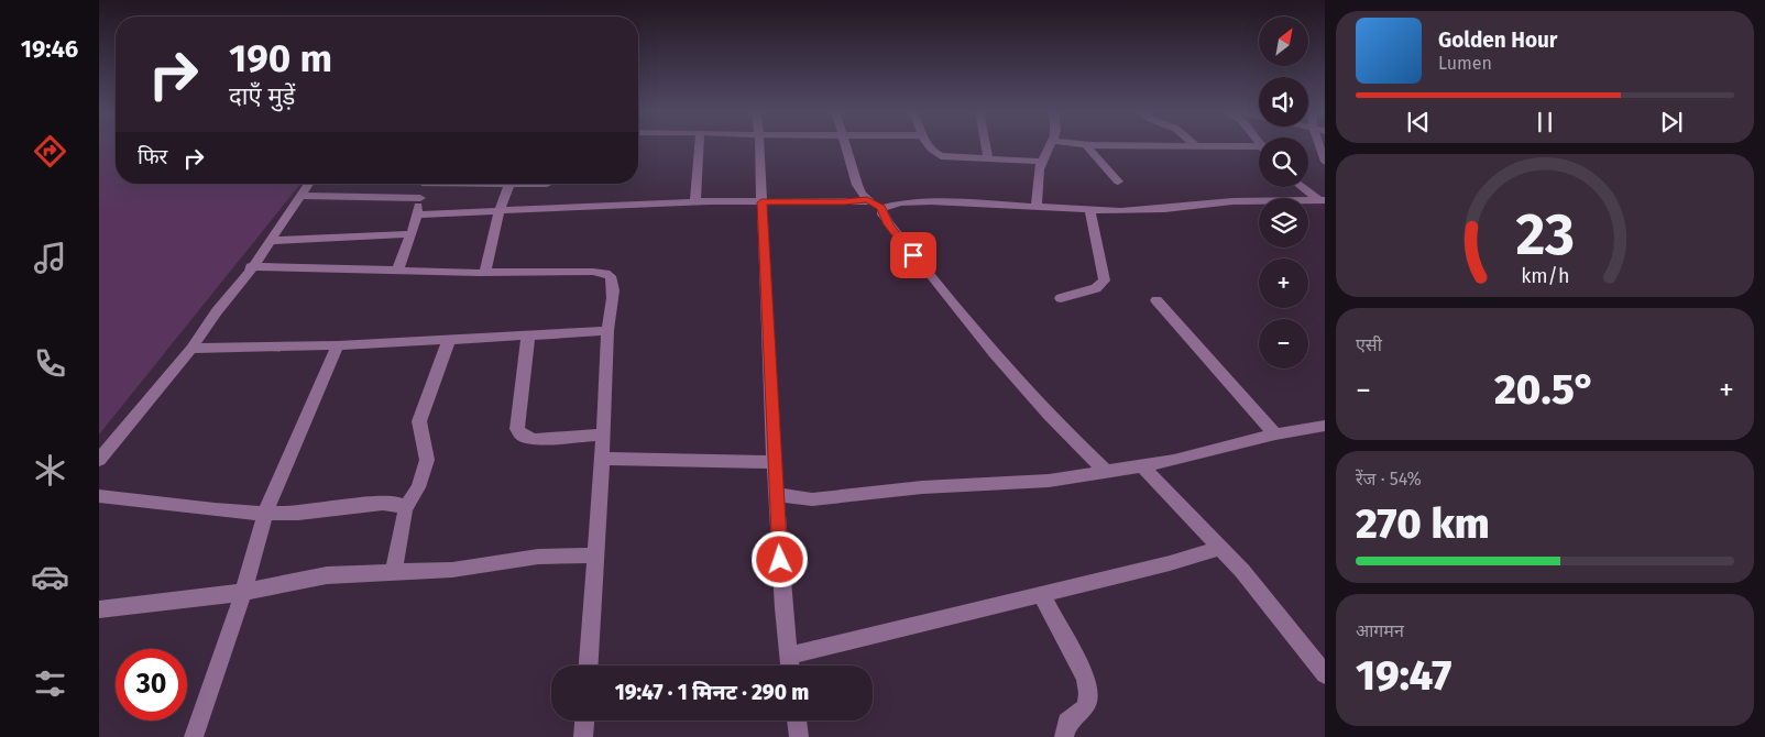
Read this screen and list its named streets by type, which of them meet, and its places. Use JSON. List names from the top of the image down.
{
  "north": "top right",
  "page": {
    "tabs": "19:46",
    "map_buttons": ["+", "−"],
    "turn": ["190 m", "दाएँ मुड़ें"],
    "song": ["Golden Hour", "Lumen"],
    "then": "फिर",
    "tile": [
      "एसी",
      ["रेंज · 54%", "270 km"],
      ["आगमन", "19:47"]
    ],
    "heat": ["−", "20.5°", "+"],
    "limit": "30",
    "trip": "19:47 · 1 मिनट · 290 m",
    "gauge": ["23", "km/h"]
  }
}
